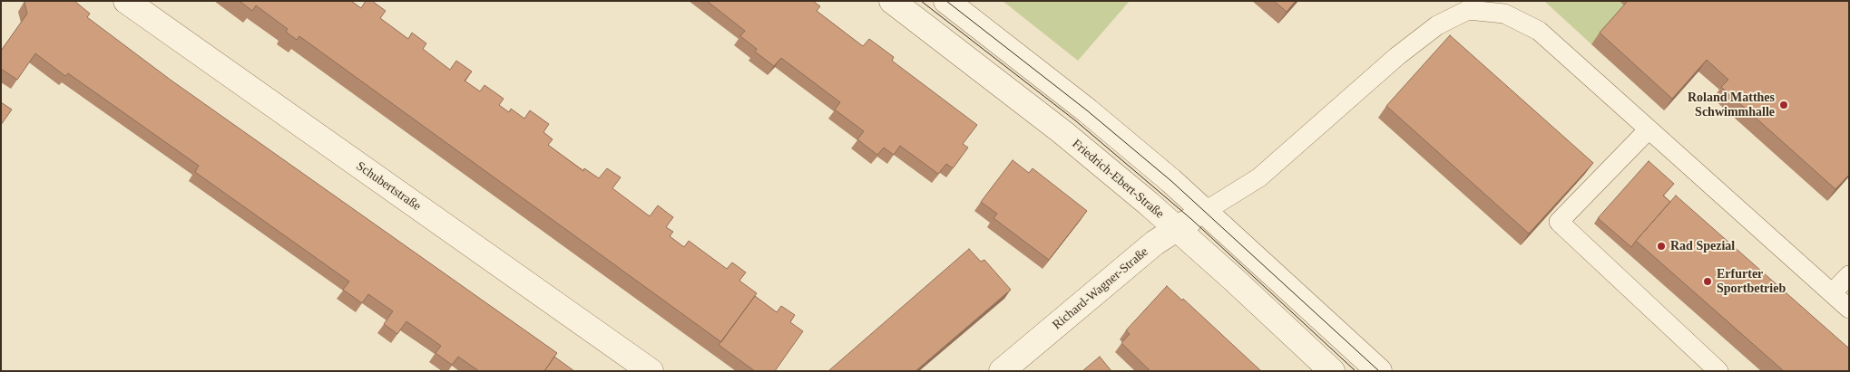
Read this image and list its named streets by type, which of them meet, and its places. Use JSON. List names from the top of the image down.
{
  "streets": {
    "street": ["Friedrich-Ebert-Straße", "Schubertstraße", "Richard-Wagner-Straße"]
  },
  "crossings": [
    ["Friedrich-Ebert-Straße", "Richard-Wagner-Straße"]
  ],
  "places": ["Roland Matthes Schwimmhalle", "Rad Spezial", "Erfurter Sportbetrieb"]
}
